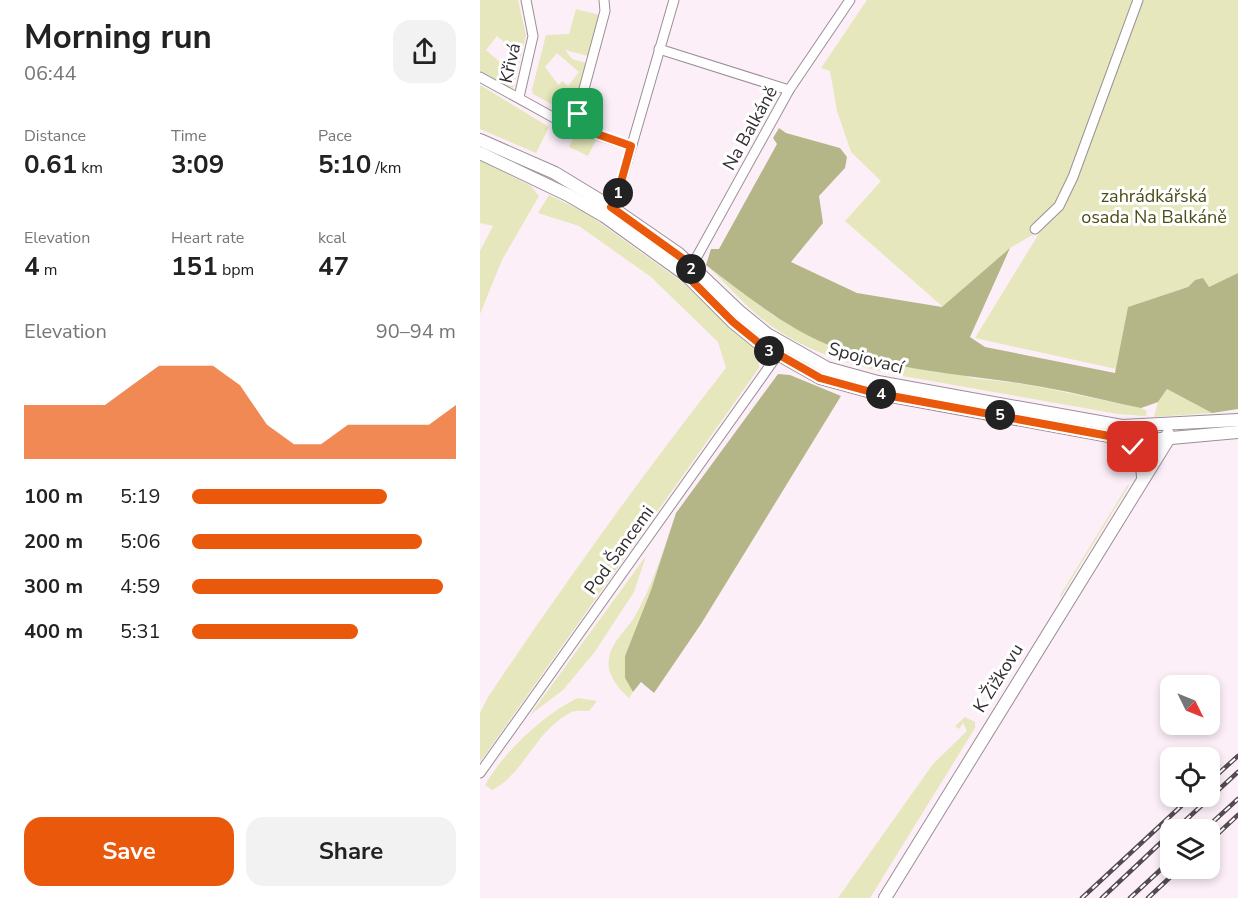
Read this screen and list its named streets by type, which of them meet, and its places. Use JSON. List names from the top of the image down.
{
  "streets": {
    "main road": ["Spojovací", "K Žižkovu"],
    "street": ["Křivá", "Na Balkáně", "Pod Šancemi"]
  },
  "crossings": [
    ["Na Balkáně", "Spojovací"],
    ["Spojovací", "Pod Šancemi"],
    ["Spojovací", "K Žižkovu"]
  ],
  "parks": ["zahrádkářská osada Na Balkáně"],
  "north": "bottom right",
  "page": {
    "heading": ["Morning run", "06:44"],
    "stats": [
      ["Distance", "0.61 km"],
      ["Time", "3:09"],
      ["Pace", "5:10 /km"],
      ["Elevation", "4 m"],
      ["Heart rate", "151 bpm"],
      ["kcal", "47"]
    ],
    "pins": [
      "1",
      "2",
      "3",
      "4",
      "5"
    ],
    "chart": ["Elevation", "90–94 m"],
    "list": [
      {
        "name": "100 m",
        "note": "5:19"
      },
      {
        "name": "200 m",
        "note": "5:06"
      },
      {
        "name": "300 m",
        "note": "4:59"
      },
      {
        "name": "400 m",
        "note": "5:31"
      }
    ],
    "buttons": ["Save", "Share"]
  }
}
